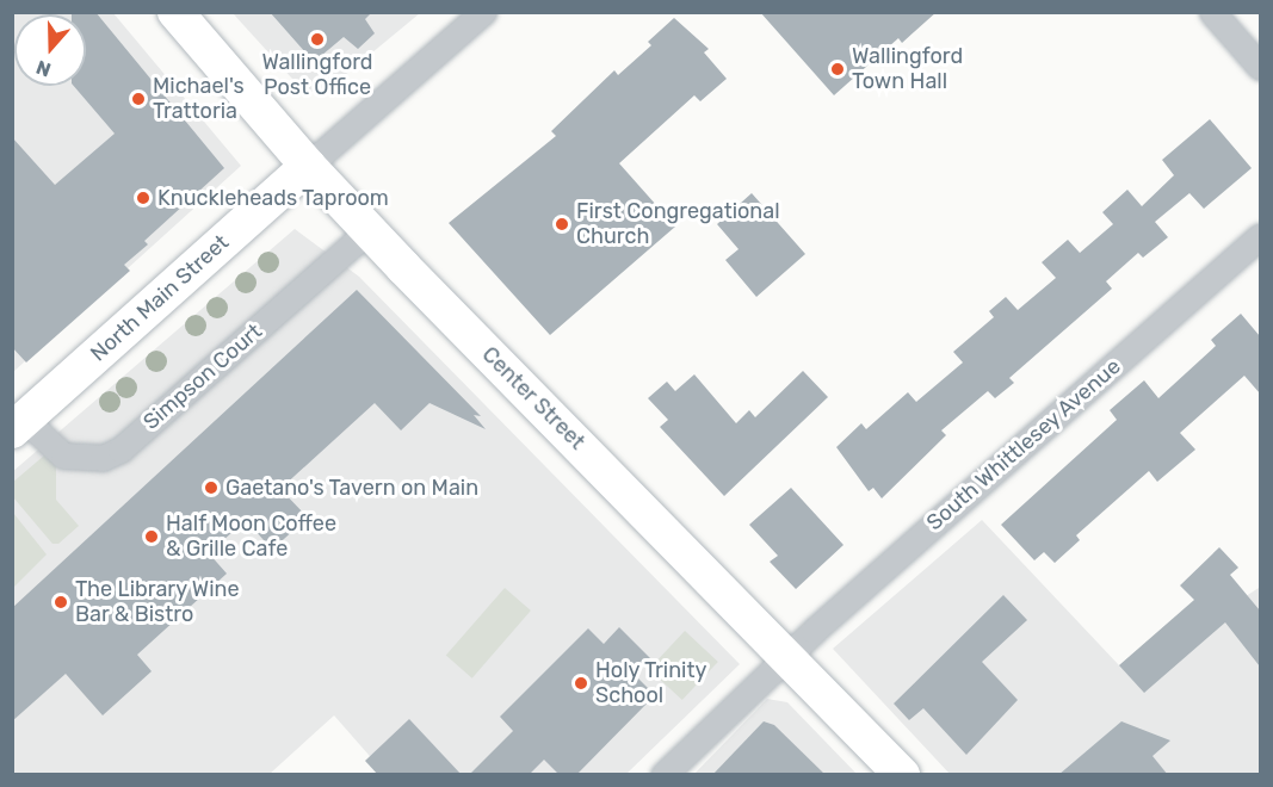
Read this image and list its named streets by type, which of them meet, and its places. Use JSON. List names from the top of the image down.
{
  "streets": {
    "main road": ["North Main Street", "Center Street"],
    "street": ["Simpson Court", "South Whittlesey Avenue"]
  },
  "crossings": [
    ["North Main Street", "Simpson Court"],
    ["North Main Street", "Center Street"],
    ["Simpson Court", "Center Street"],
    ["Center Street", "South Whittlesey Avenue"]
  ],
  "places": [
    "Wallingford Post Office",
    "Wallingford Town Hall",
    "Michael's Trattoria",
    "Knuckleheads Taproom",
    "First Congregational Church",
    "Gaetano's Tavern on Main",
    "Half Moon Coffee & Grille Cafe",
    "The Library Wine Bar & Bistro",
    "Holy Trinity School"
  ],
  "north": "bottom"
}
